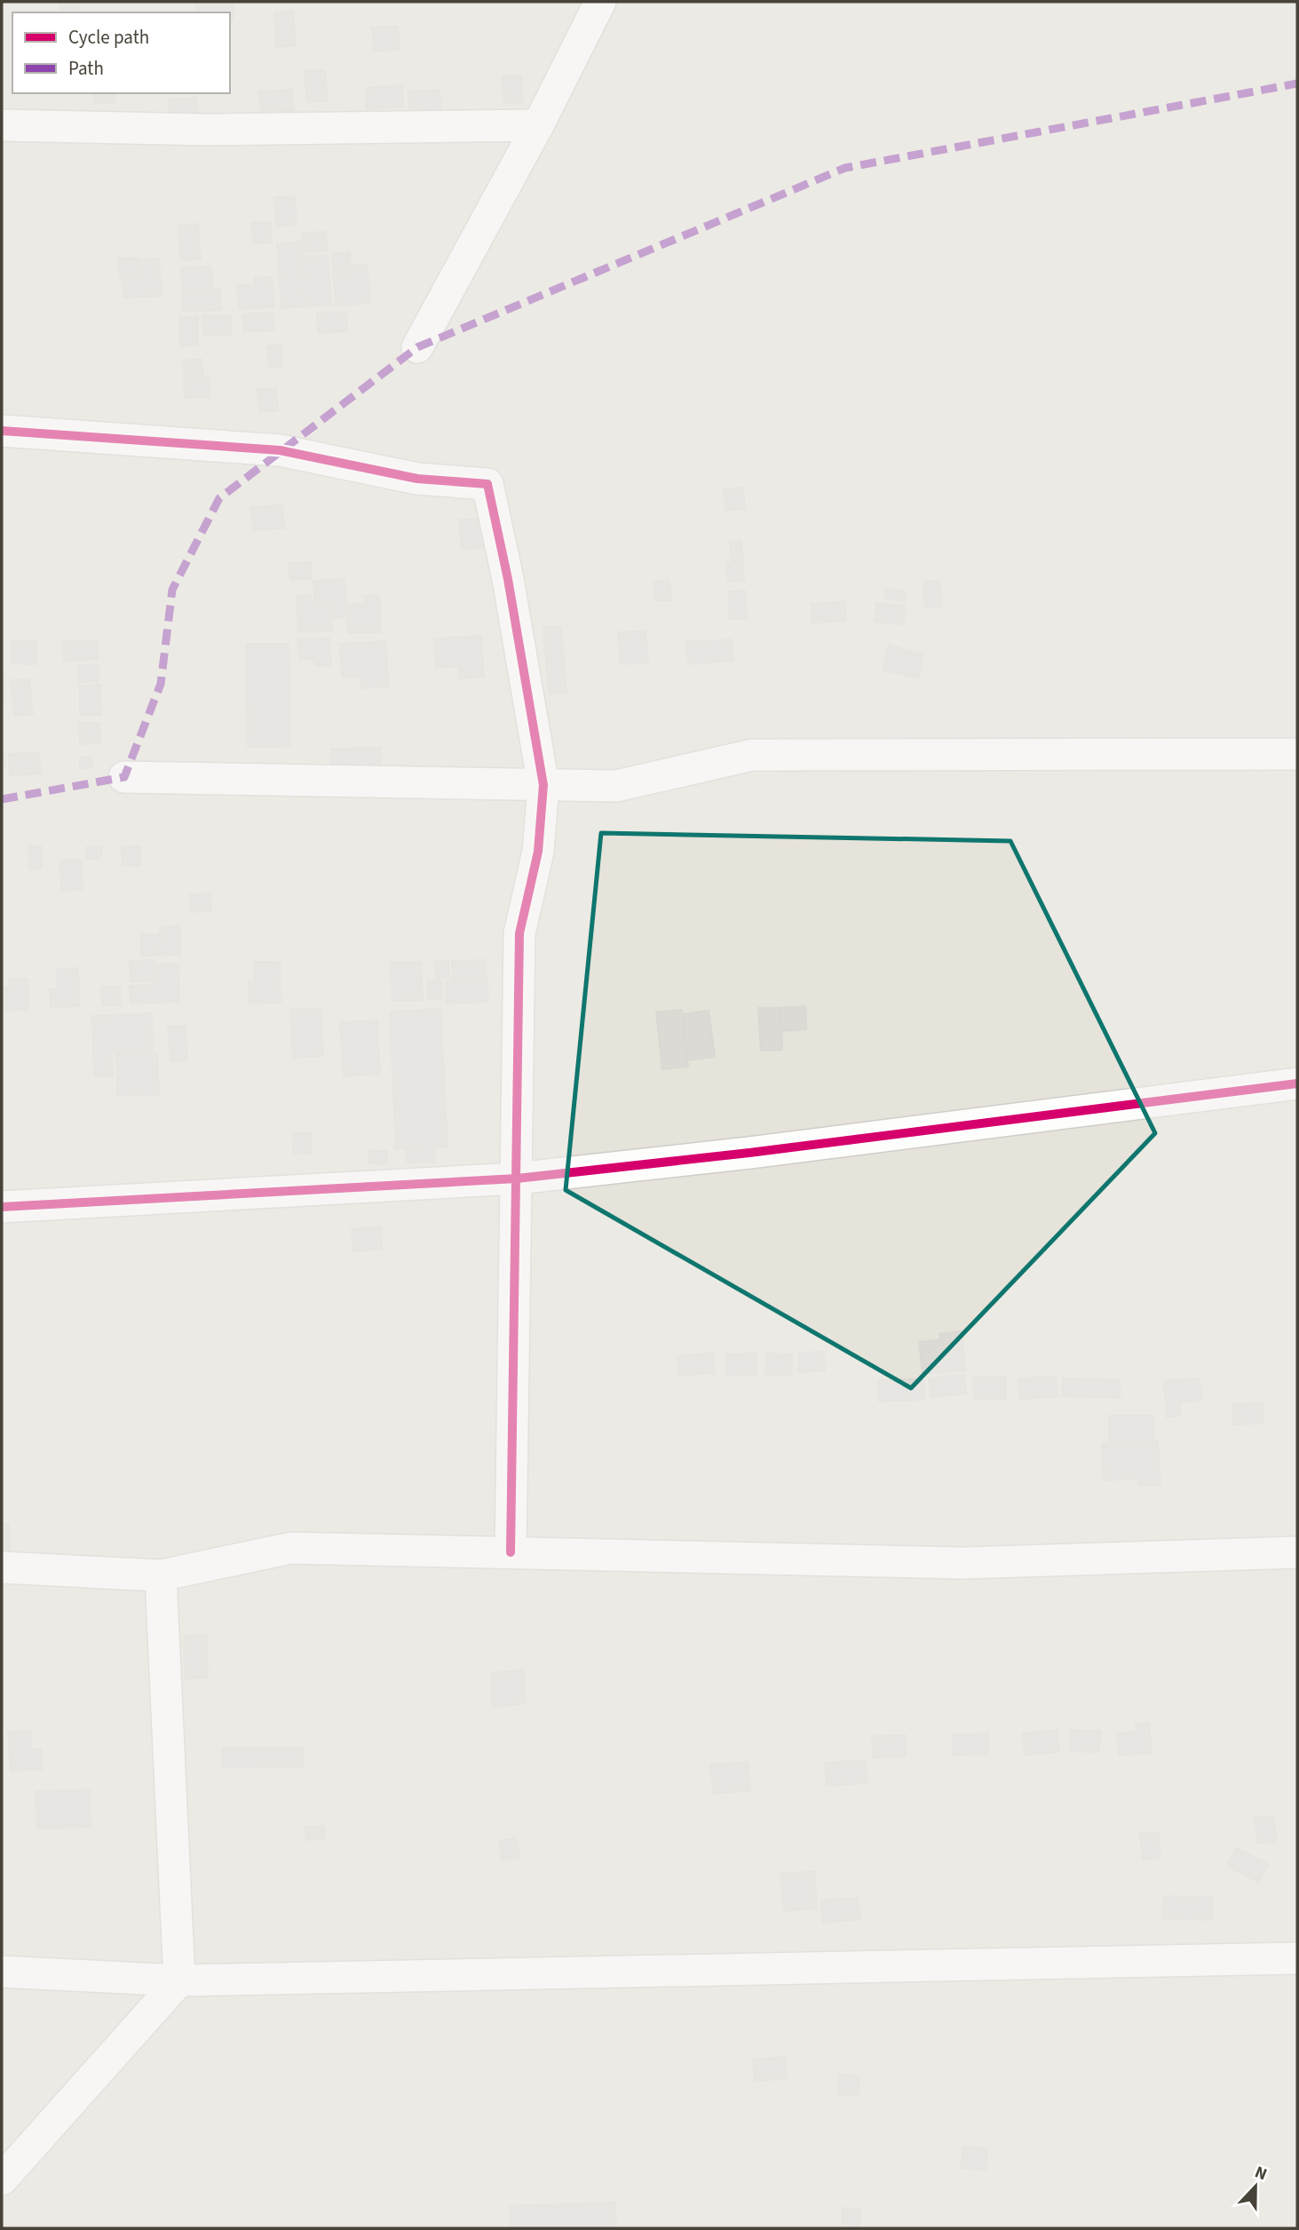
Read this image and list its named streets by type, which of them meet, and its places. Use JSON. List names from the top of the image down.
{
  "legend": ["Cycle path", "Path"],
  "north": "top"
}
